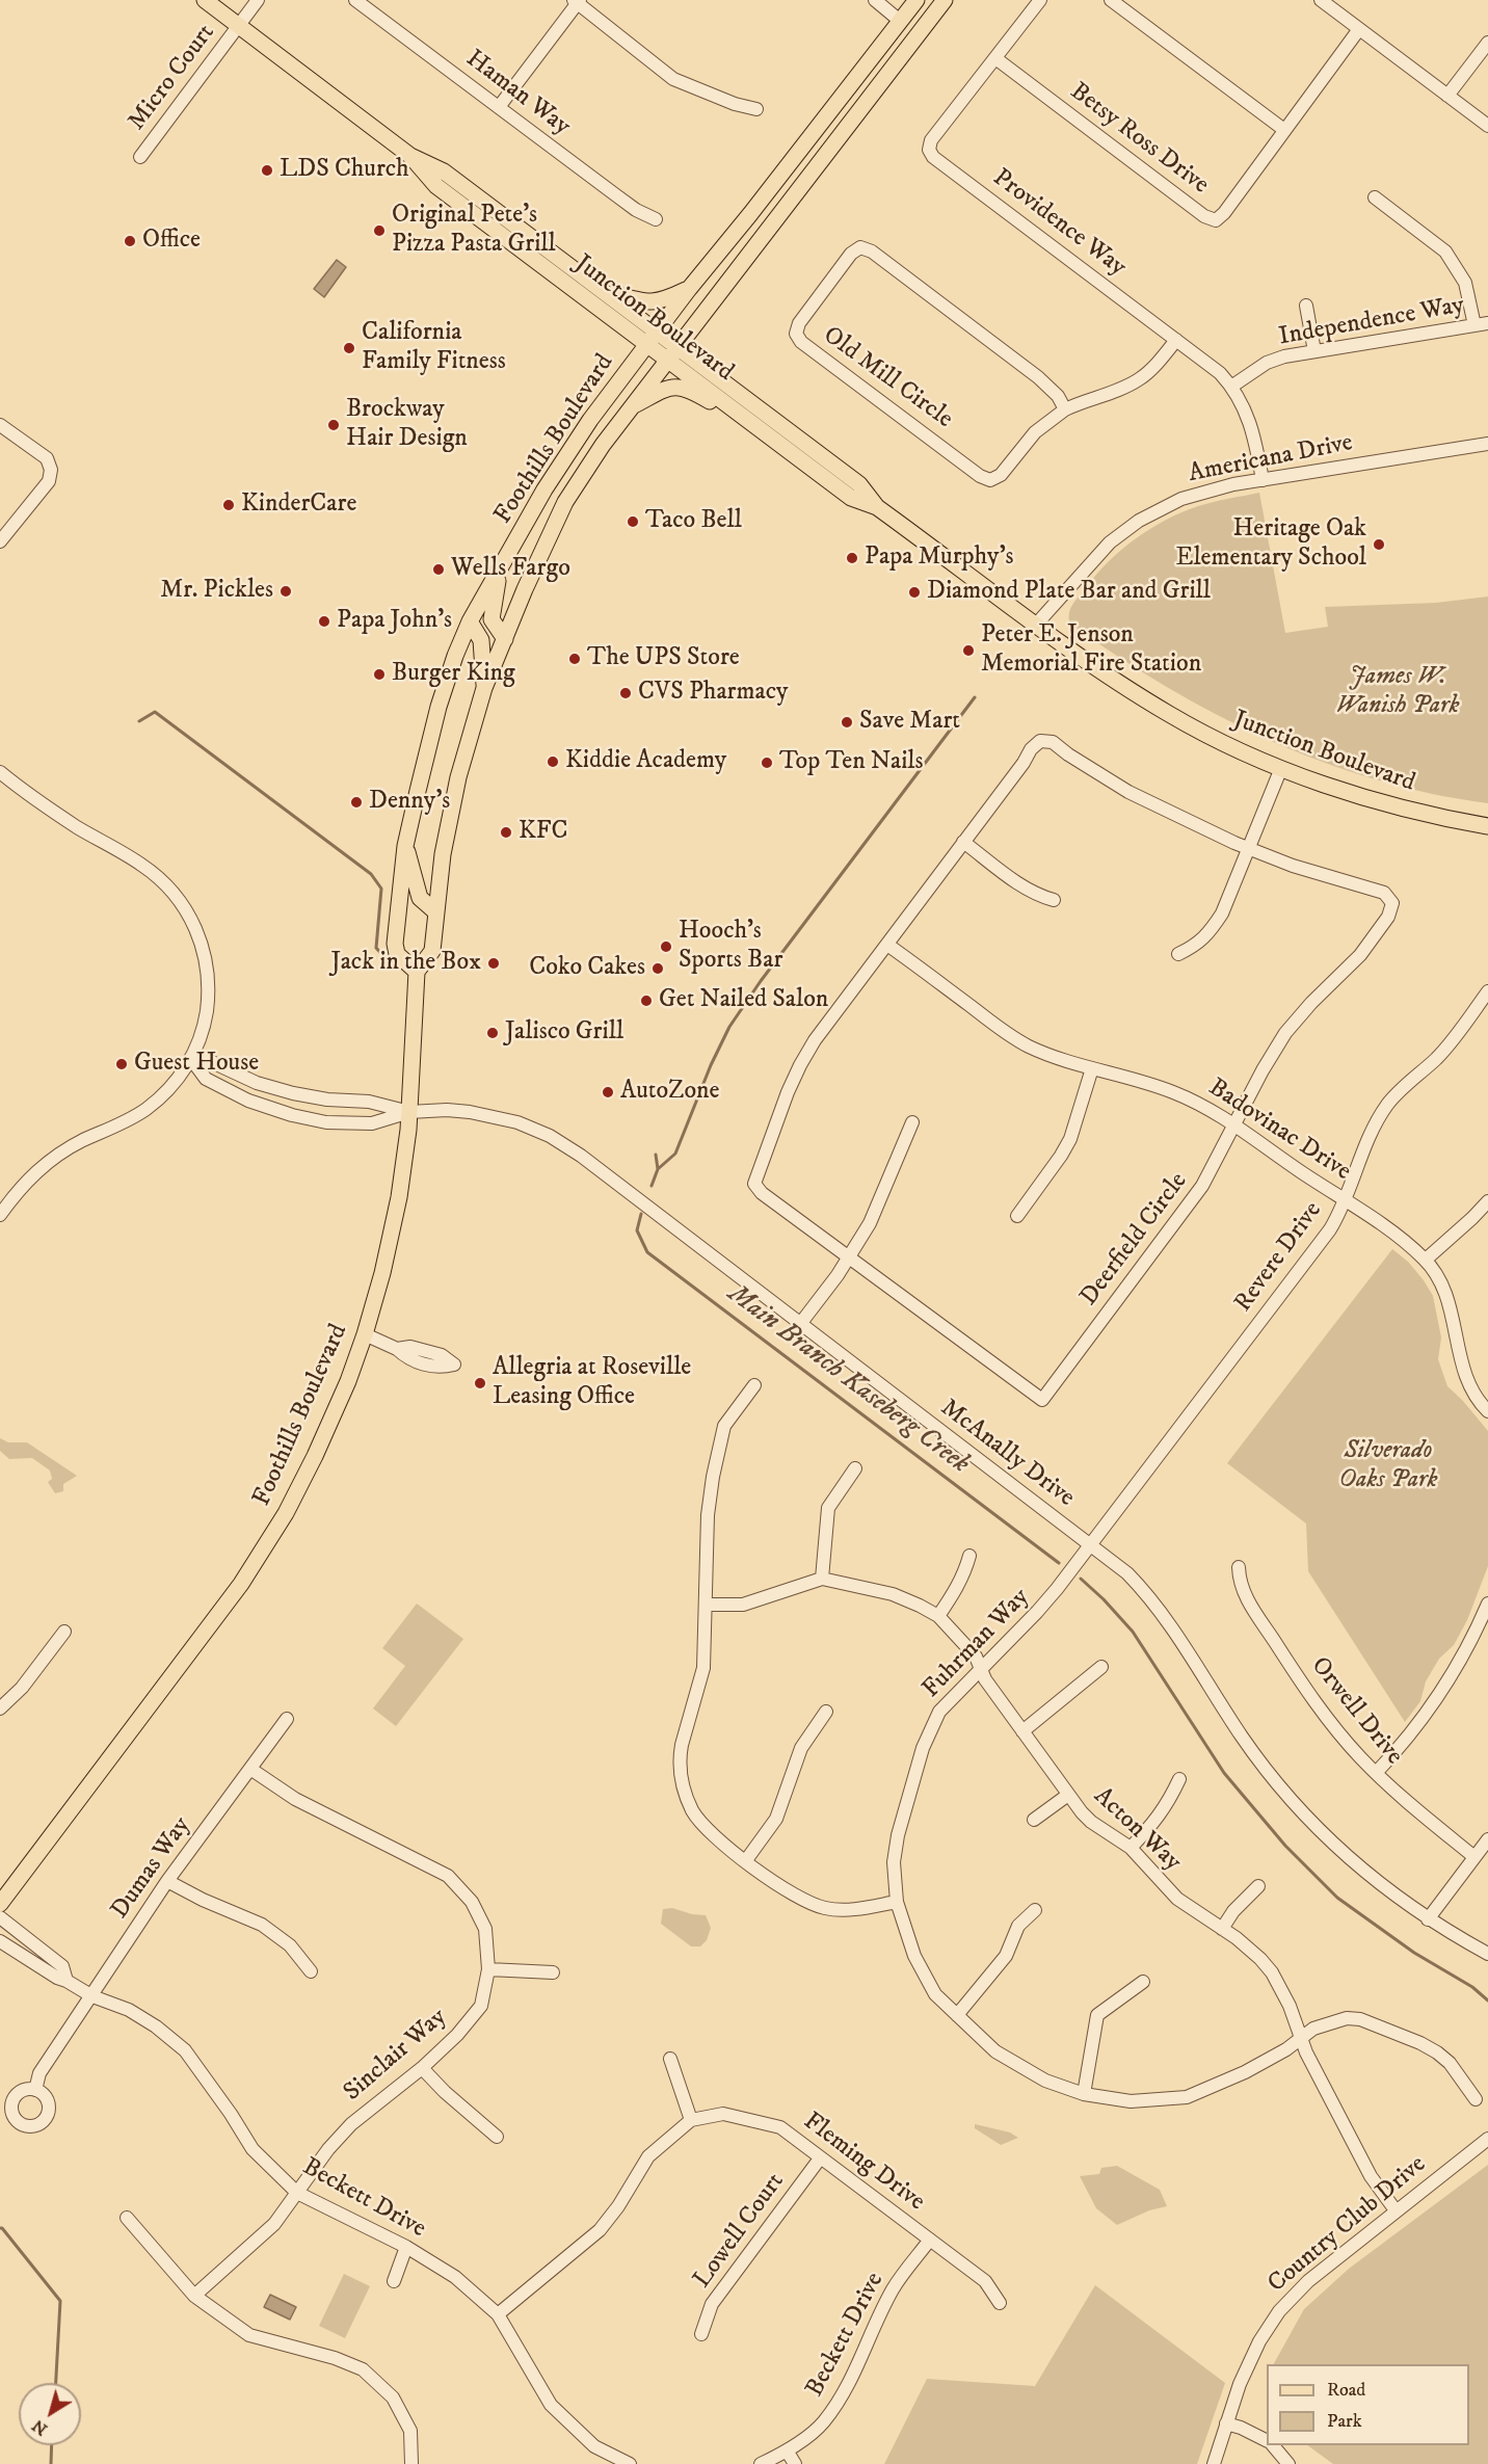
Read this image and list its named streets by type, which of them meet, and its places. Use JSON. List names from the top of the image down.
{
  "streets": {
    "main road": ["Junction Boulevard", "Foothills Boulevard"],
    "street": [
      "Micro Court",
      "Haman Way",
      "Betsy Ross Drive",
      "Providence Way",
      "Independence Way",
      "Old Mill Circle",
      "Americana Drive",
      "Badovinac Drive",
      "Deerfield Circle",
      "Revere Drive",
      "McAnally Drive",
      "Fuhrman Way",
      "Orwell Drive",
      "Acton Way",
      "Dumas Way",
      "Sinclair Way",
      "Fleming Drive",
      "Beckett Drive",
      "Country Club Drive",
      "Lowell Court"
    ]
  },
  "crossings": [
    ["Micro Court", "Junction Boulevard"],
    ["Betsy Ross Drive", "Providence Way"],
    ["Providence Way", "Independence Way"],
    ["Providence Way", "Old Mill Circle"],
    ["Providence Way", "Americana Drive"],
    ["Junction Boulevard", "Foothills Boulevard"],
    ["Junction Boulevard", "Americana Drive"],
    ["Foothills Boulevard", "McAnally Drive"],
    ["Badovinac Drive", "Deerfield Circle"],
    ["Badovinac Drive", "Revere Drive"],
    ["Revere Drive", "McAnally Drive"],
    ["Revere Drive", "Fuhrman Way"],
    ["McAnally Drive", "Fuhrman Way"],
    ["Fuhrman Way", "Acton Way"],
    ["Acton Way", "Country Club Drive"],
    ["Dumas Way", "Sinclair Way"],
    ["Dumas Way", "Beckett Drive"],
    ["Sinclair Way", "Beckett Drive"],
    ["Fleming Drive", "Beckett Drive"],
    ["Fleming Drive", "Lowell Court"]
  ],
  "water": ["Main Branch Kaseberg Creek"],
  "parks": ["James W. Wanish Park", "Silverado Oaks Park"],
  "places": [
    "LDS Church",
    "Original Pete's Pizza Pasta Grill",
    "Office",
    "California Family Fitness",
    "Brockway Hair Design",
    "KinderCare",
    "Taco Bell",
    "Heritage Oak Elementary School",
    "Papa Murphy's",
    "Wells Fargo",
    "Mr. Pickles",
    "Diamond Plate Bar and Grill",
    "Papa John's",
    "Peter E. Jenson Memorial Fire Station",
    "The UPS Store",
    "Burger King",
    "CVS Pharmacy",
    "Save Mart",
    "Kiddie Academy",
    "Top Ten Nails",
    "Denny's",
    "KFC",
    "Hooch's Sports Bar",
    "Jack in the Box",
    "Coko Cakes",
    "Get Nailed Salon",
    "Jalisco Grill",
    "Guest House",
    "AutoZone",
    "Allegria at Roseville Leasing Office"
  ],
  "legend": ["Road", "Park"],
  "north": "bottom left"
}
